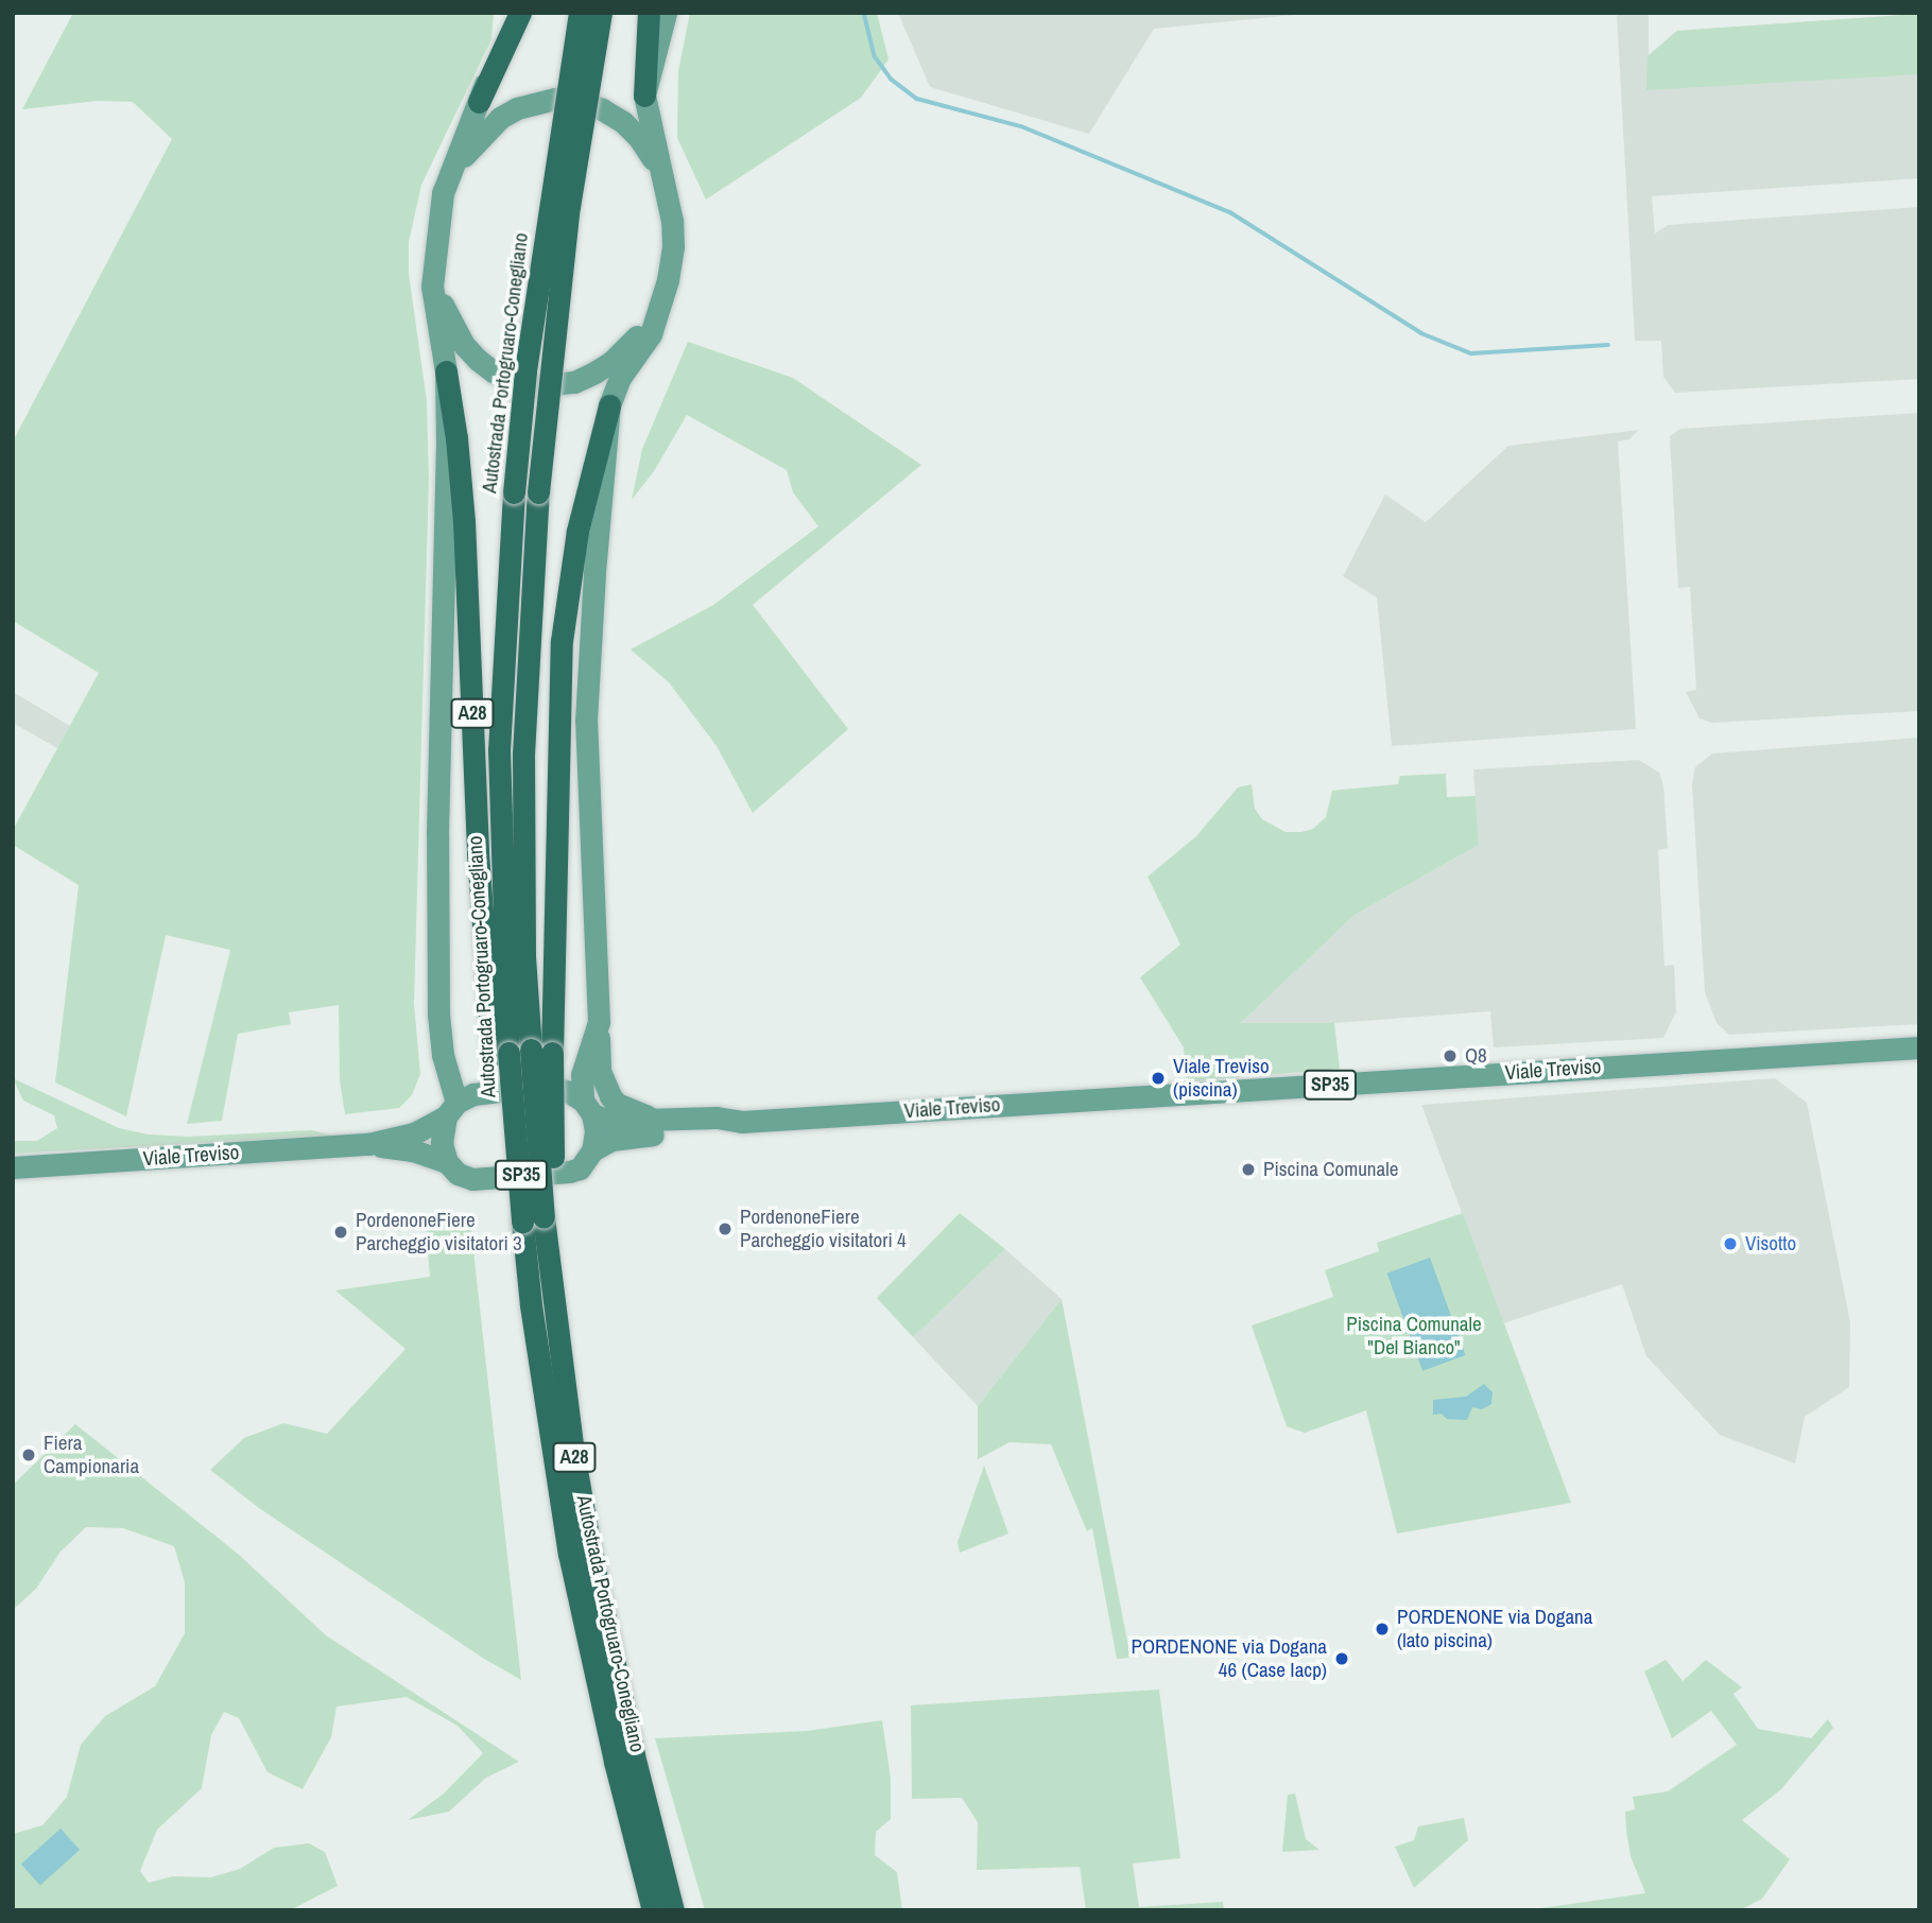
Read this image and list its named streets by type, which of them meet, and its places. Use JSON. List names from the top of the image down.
{
  "streets": {
    "highway": ["Autostrada Portogruaro-Conegliano", "A28"],
    "main road": ["Viale Treviso", "SP35"]
  },
  "crossings": [
    ["Autostrada Portogruaro-Conegliano", "A28"]
  ],
  "parks": ["Piscina Comunale \"Del Bianco\""],
  "places": [
    "Q8",
    "Viale Treviso (piscina)",
    "Piscina Comunale",
    "PordenoneFiere Parcheggio visitatori 4",
    "PordenoneFiere Parcheggio visitatori 3",
    "Visotto",
    "Fiera Campionaria",
    "PORDENONE via Dogana (lato piscina)",
    "PORDENONE via Dogana 46 (Case Iacp)"
  ]
}
